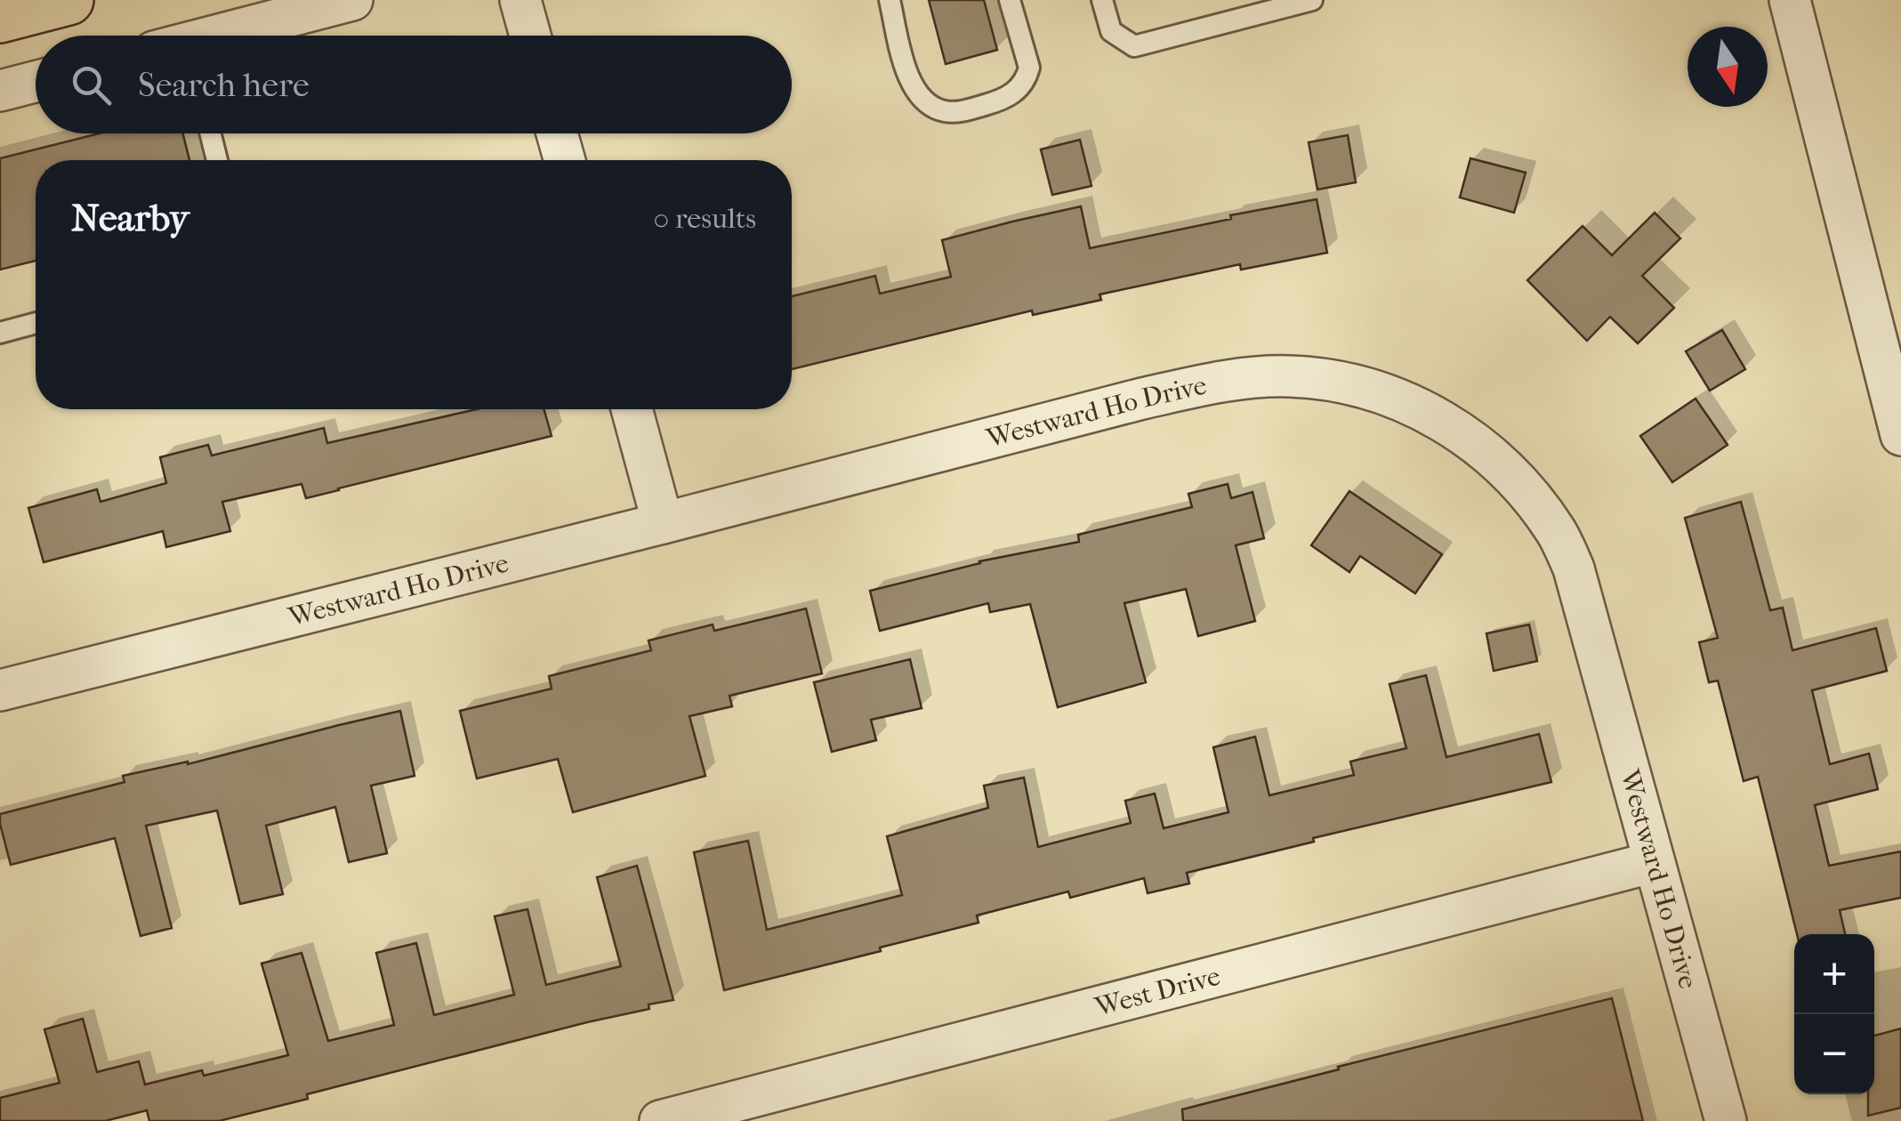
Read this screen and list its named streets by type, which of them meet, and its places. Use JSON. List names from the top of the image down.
{
  "streets": {
    "street": ["Westward Ho Drive", "West Drive"]
  },
  "crossings": [
    ["Westward Ho Drive", "West Drive"]
  ],
  "north": "bottom",
  "page": {
    "search": "Search here",
    "heading": ["Nearby", "0 results"],
    "map_buttons": ["+", "−"]
  }
}
